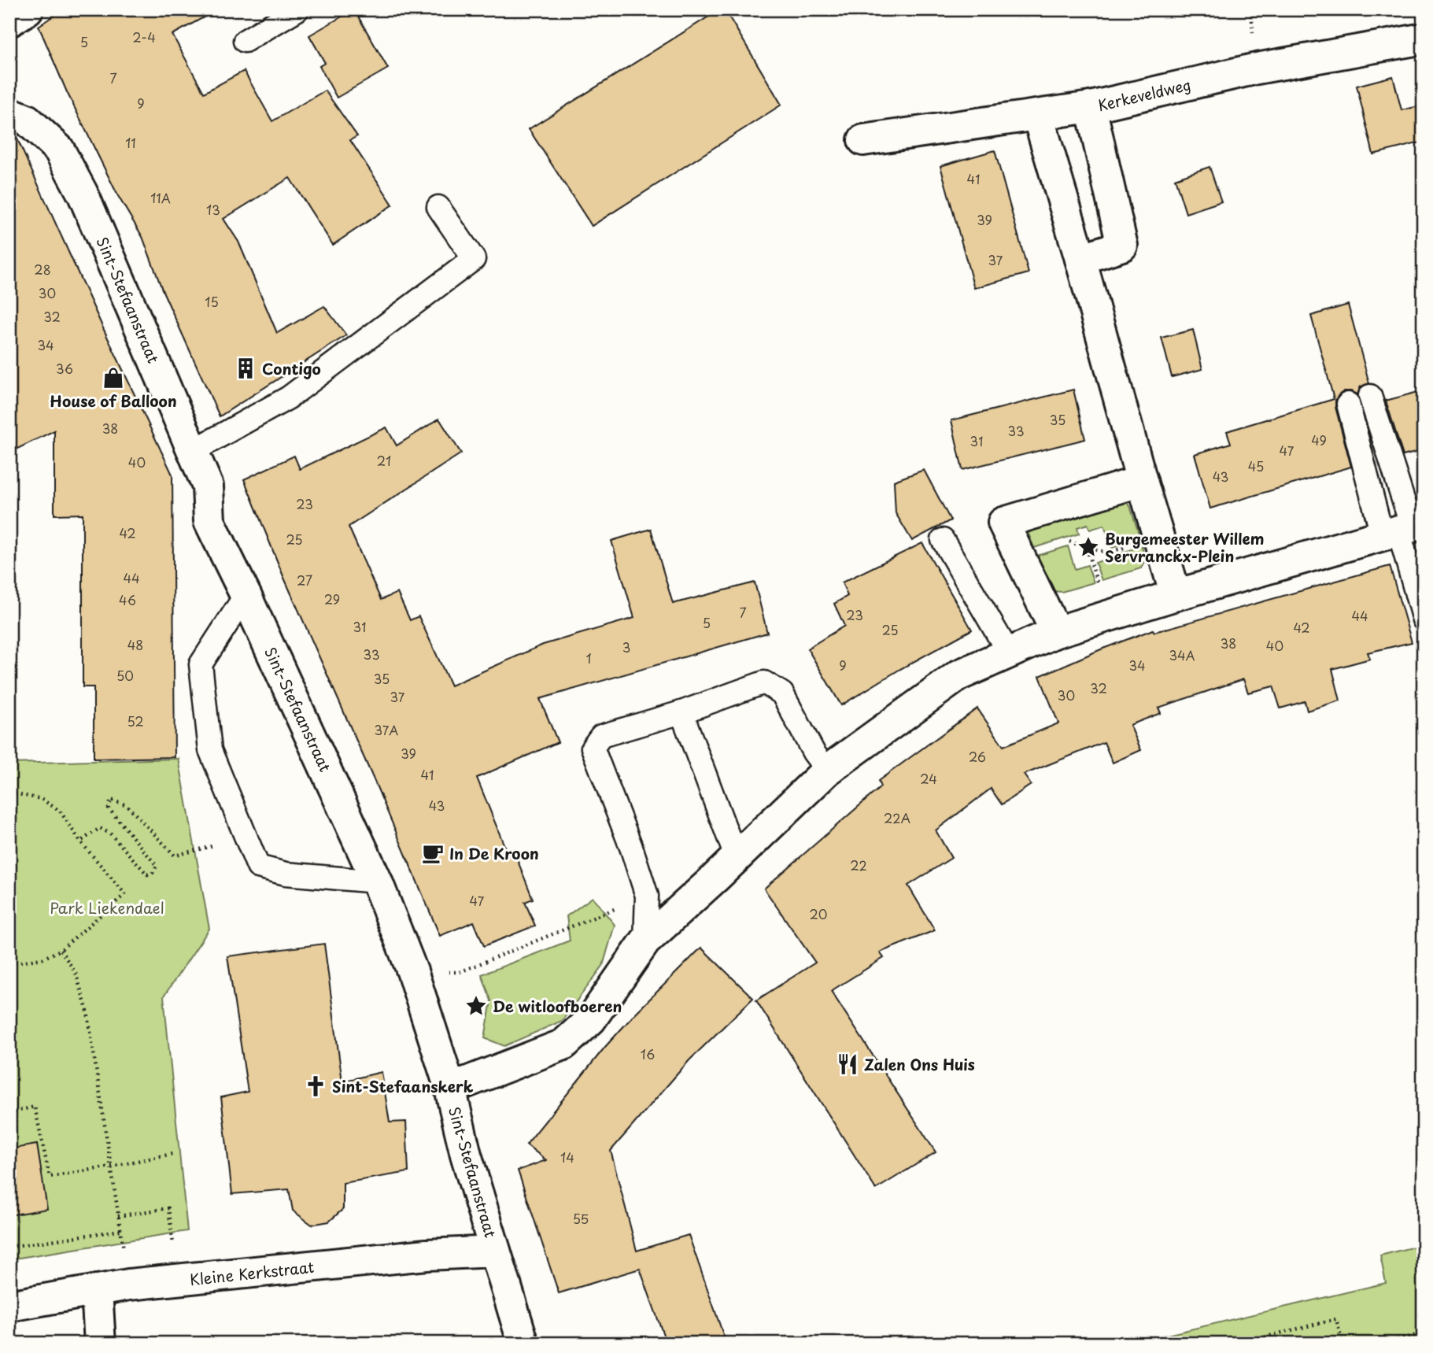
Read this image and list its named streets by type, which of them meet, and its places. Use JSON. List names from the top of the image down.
{
  "streets": {
    "street": ["Kerkeveldweg", "Sint-Stefaanstraat", "Kleine Kerkstraat"]
  },
  "crossings": [
    ["Sint-Stefaanstraat", "Kleine Kerkstraat"]
  ],
  "parks": ["Park Liekendael"],
  "places": {
    "building": ["Contigo"],
    "shop": ["House of Balloon"],
    "place": ["Burgemeester Willem Servranckx-Plein", "De witloofboeren"],
    "cafe": ["In De Kroon"],
    "restaurant": ["Zalen Ons Huis"],
    "church": ["Sint-Stefaanskerk"]
  },
  "house_numbers": [
    "2-4",
    "5",
    "7",
    "9",
    "11",
    "41",
    "11A",
    "13",
    "39",
    "37",
    "28",
    "30",
    "15",
    "32",
    "34",
    "36",
    "35",
    "38",
    "33",
    "49",
    "31",
    "47",
    "21",
    "40",
    "45",
    "43",
    "23",
    "42",
    "25",
    "44",
    "27",
    "29",
    "46",
    "7",
    "23",
    "44",
    "5",
    "31",
    "42",
    "25",
    "38",
    "48",
    "40",
    "3",
    "33",
    "34A",
    "1",
    "9",
    "34",
    "50",
    "35",
    "32",
    "30",
    "37",
    "52",
    "37A",
    "39",
    "26",
    "41",
    "24",
    "43",
    "22A",
    "22",
    "47",
    "20",
    "16",
    "14",
    "55"
  ]
}
